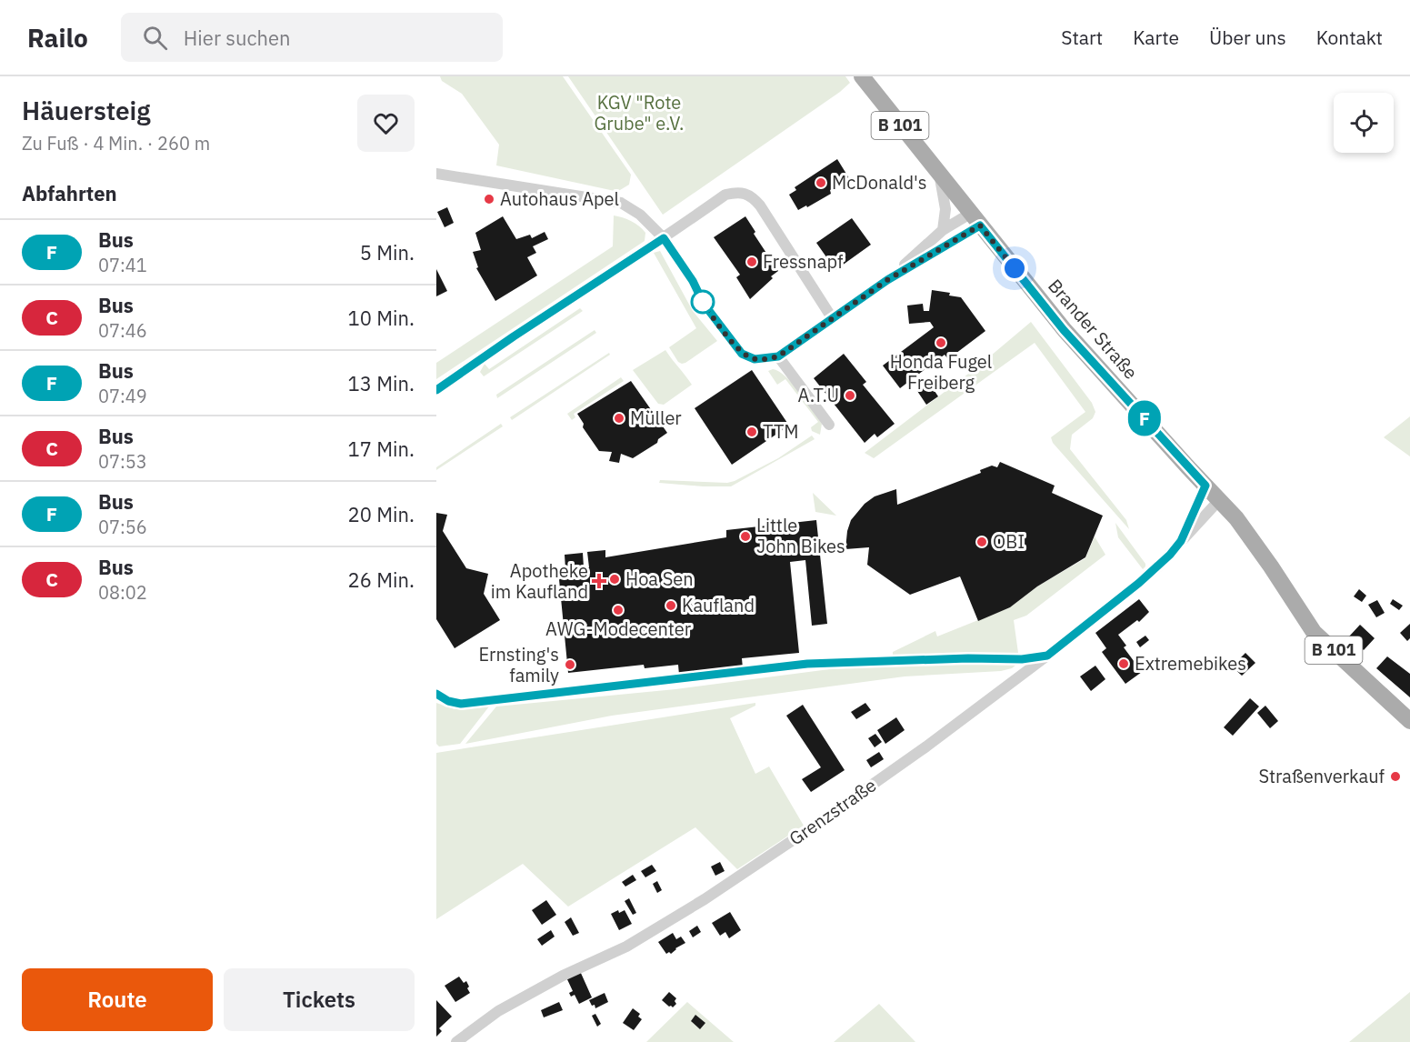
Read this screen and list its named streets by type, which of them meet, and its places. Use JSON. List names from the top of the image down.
{
  "streets": {
    "main road": ["B 101", "Brander Straße"],
    "street": ["Grenzstraße"]
  },
  "crossings": [
    ["Brander Straße", "Grenzstraße"]
  ],
  "parks": ["KGV \"Rote Grube\" e.V."],
  "places": {
    "other": [
      "McDonald's",
      "Autohaus Apel",
      "Fressnapf",
      "Honda Fugel Freiberg",
      "A.T.U",
      "Müller",
      "TTM",
      "Little John Bikes",
      "OBI",
      "Hoa Sen",
      "Kaufland",
      "AWG-Modecenter",
      "Extremebikes",
      "Ernsting's family",
      "Straßenverkauf"
    ],
    "health": ["Apotheke im Kaufland"]
  },
  "lines": ["bus line F"],
  "page": {
    "header": "Railo",
    "search": "Hier suchen",
    "nav": [
      "Start",
      "Karte",
      "Über uns",
      "Kontakt"
    ],
    "heading": [
      ["Häuersteig", "Zu Fuß · 4 Min. · 260 m"],
      "Abfahrten"
    ],
    "on_map": "F",
    "list": [
      {
        "mark": "F",
        "name": "Bus",
        "note": "07:41",
        "value": "5 Min."
      },
      {
        "mark": "C",
        "name": "Bus",
        "note": "07:46",
        "value": "10 Min."
      },
      {
        "mark": "F",
        "name": "Bus",
        "note": "07:49",
        "value": "13 Min."
      },
      {
        "mark": "C",
        "name": "Bus",
        "note": "07:53",
        "value": "17 Min."
      },
      {
        "mark": "F",
        "name": "Bus",
        "note": "07:56",
        "value": "20 Min."
      },
      {
        "mark": "C",
        "name": "Bus",
        "note": "08:02",
        "value": "26 Min."
      }
    ],
    "buttons": ["Route", "Tickets"]
  }
}
